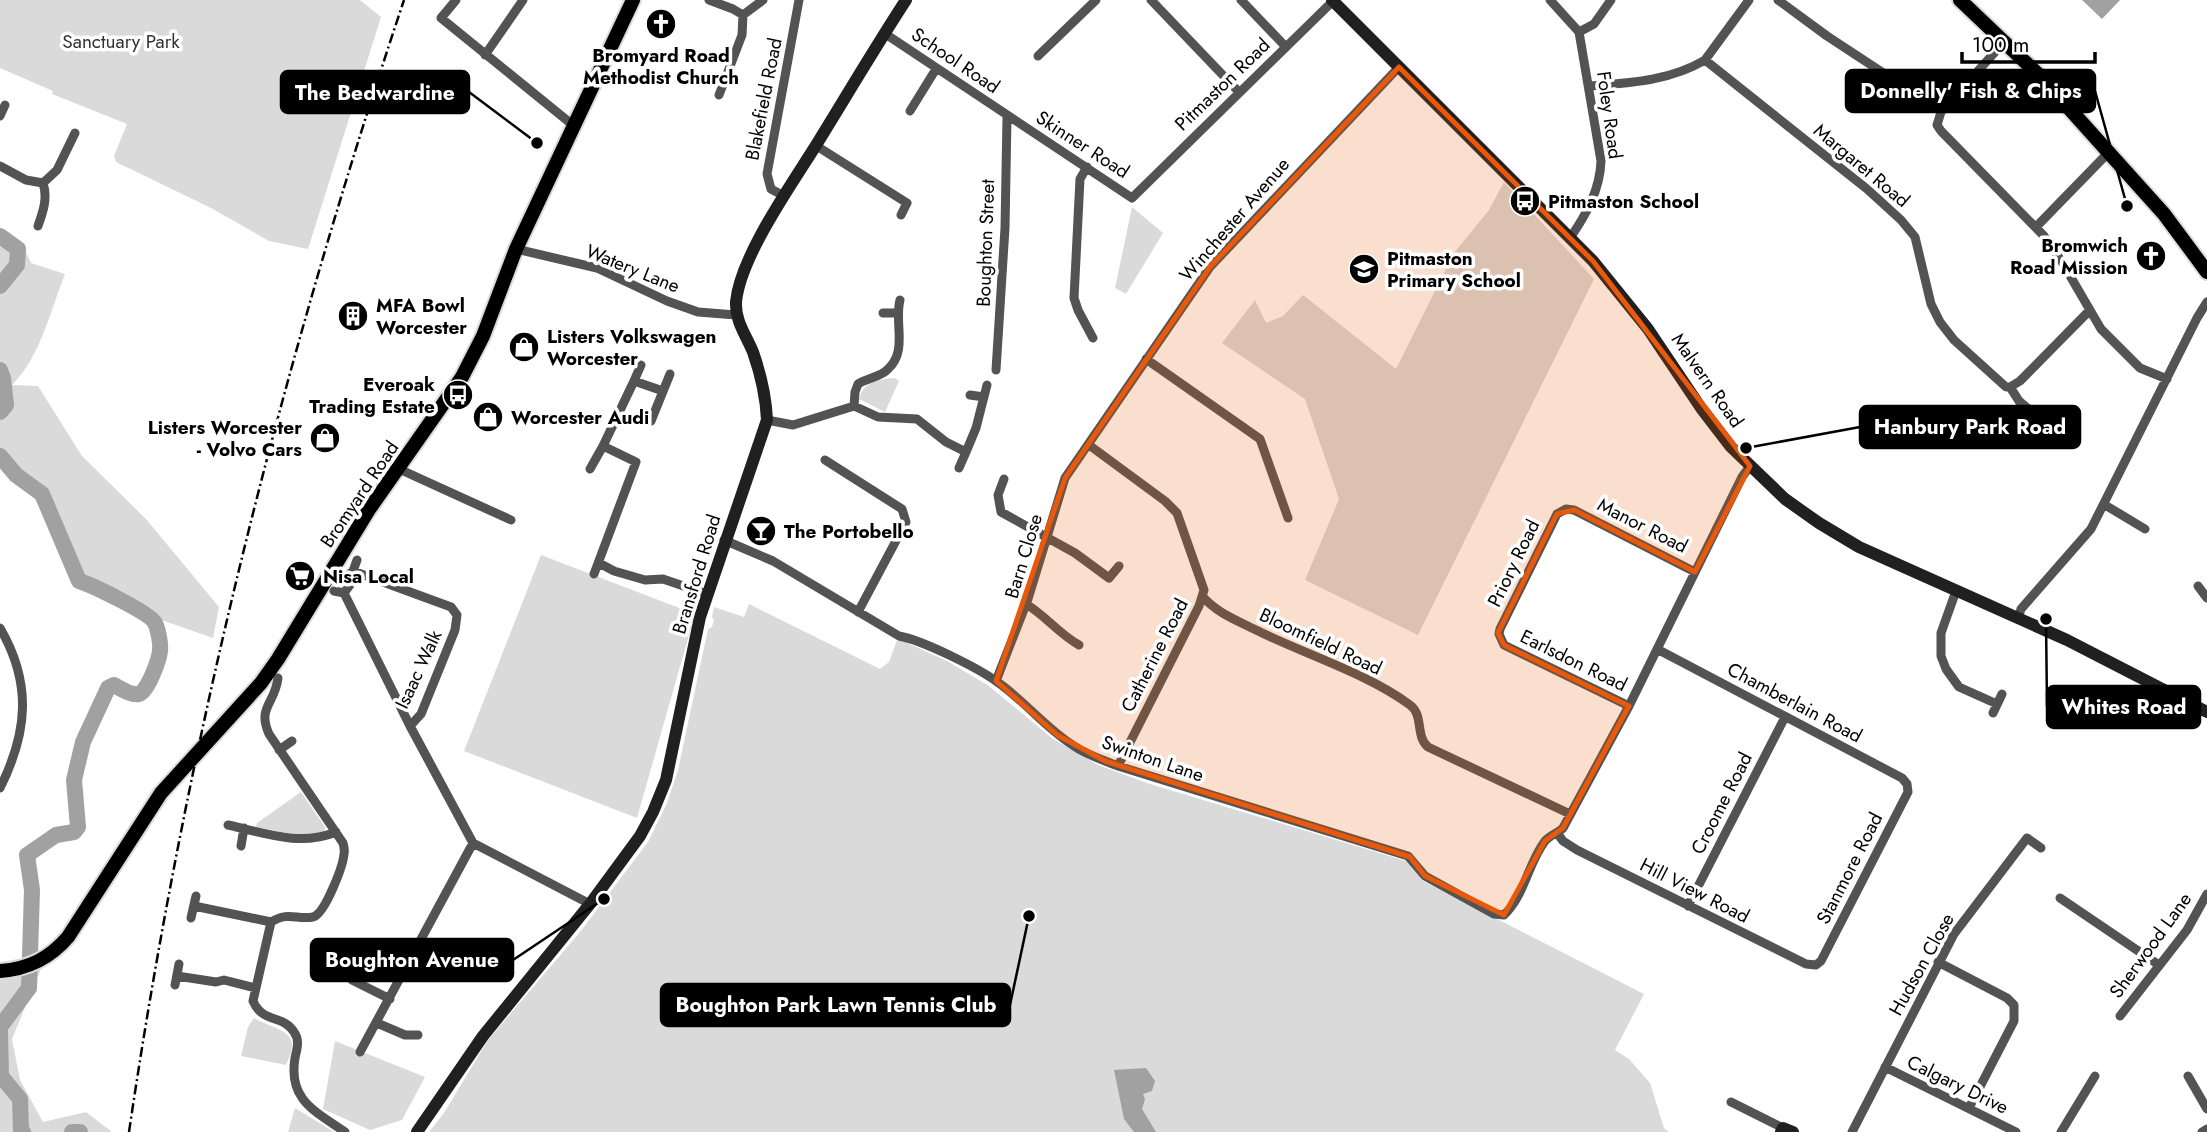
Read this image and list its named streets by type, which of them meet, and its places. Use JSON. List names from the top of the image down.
{
  "streets": {
    "main road": ["Malvern Road", "Bromyard Road", "Bransford Road"],
    "street": [
      "School Road",
      "Pitmaston Road",
      "Blakefield Road",
      "Foley Road",
      "Skinner Road",
      "Margaret Road",
      "Winchester Avenue",
      "Boughton Street",
      "Watery Lane",
      "Manor Road",
      "Barn Close",
      "Priory Road",
      "Bloomfield Road",
      "Catherine Road",
      "Earlsdon Road",
      "Isaac Walk",
      "Chamberlain Road",
      "Swinton Lane",
      "Croome Road",
      "Stanmore Road",
      "Hill View Road",
      "Sherwood Lane",
      "Hudson Close",
      "Calgary Drive"
    ]
  },
  "crossings": [
    ["School Road", "Skinner Road"],
    ["School Road", "Boughton Street"],
    ["Pitmaston Road", "Skinner Road"],
    ["Pitmaston Road", "Malvern Road"],
    ["Foley Road", "Malvern Road"],
    ["Skinner Road", "Boughton Street"],
    ["Winchester Avenue", "Malvern Road"],
    ["Winchester Avenue", "Barn Close"],
    ["Watery Lane", "Bromyard Road"],
    ["Watery Lane", "Bransford Road"],
    ["Malvern Road", "Swinton Lane"],
    ["Manor Road", "Priory Road"],
    ["Manor Road", "Swinton Lane"],
    ["Barn Close", "Swinton Lane"],
    ["Priory Road", "Earlsdon Road"],
    ["Bransford Road", "Swinton Lane"],
    ["Bloomfield Road", "Catherine Road"],
    ["Bloomfield Road", "Swinton Lane"],
    ["Catherine Road", "Swinton Lane"],
    ["Earlsdon Road", "Swinton Lane"],
    ["Chamberlain Road", "Swinton Lane"],
    ["Chamberlain Road", "Croome Road"],
    ["Chamberlain Road", "Stanmore Road"],
    ["Swinton Lane", "Hill View Road"],
    ["Croome Road", "Hill View Road"],
    ["Stanmore Road", "Hill View Road"],
    ["Hudson Close", "Calgary Drive"]
  ],
  "parks": ["Sanctuary Park"],
  "places": {
    "church": ["Bromyard Road Methodist Church", "Bromwich Road Mission"],
    "other": [
      "The Bedwardine",
      "Donnelly' Fish & Chips",
      "Hanbury Park Road",
      "Whites Road",
      "Boughton Avenue",
      "Boughton Park Lawn Tennis Club"
    ],
    "bus stop": ["Pitmaston School", "Everoak Trading Estate"],
    "school or university": ["Pitmaston Primary School"],
    "building": ["MFA Bowl Worcester"],
    "shop": ["Listers Volkswagen Worcester", "Worcester Audi", "Listers Worcester - Volvo Cars"],
    "bar": ["The Portobello"],
    "supermarket": ["Nisa Local"]
  },
  "scale_bar": "100 m"
}
